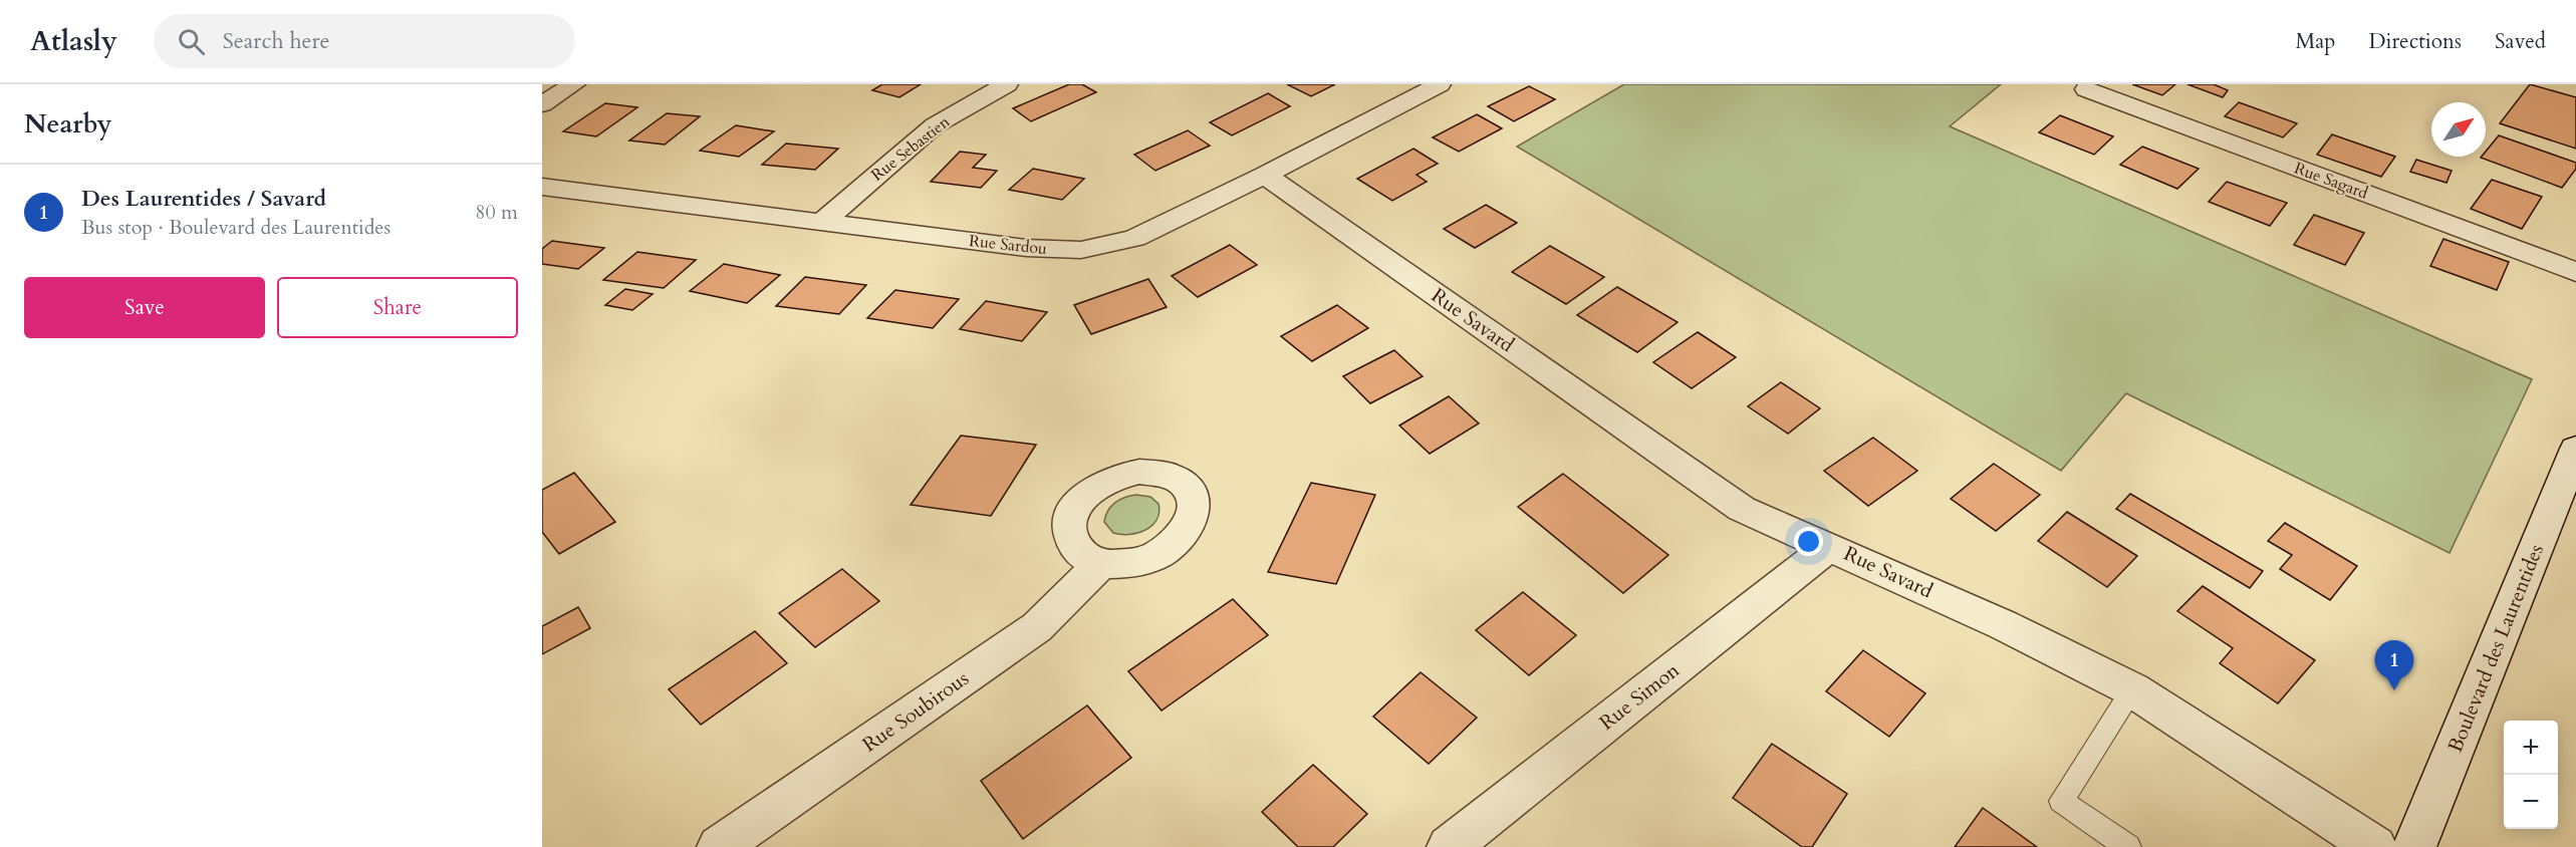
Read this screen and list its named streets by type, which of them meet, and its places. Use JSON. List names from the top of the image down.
{
  "streets": {
    "street": [
      "Rue Sebastien",
      "Rue Sagard",
      "Rue Sardou",
      "Rue Savard",
      "Boulevard des Laurentides",
      "Rue Simon",
      "Rue Soubirous"
    ]
  },
  "crossings": [
    ["Rue Sebastien", "Rue Sardou"],
    ["Rue Sardou", "Rue Savard"],
    ["Rue Savard", "Rue Simon"]
  ],
  "north": "top right",
  "page": {
    "header": "Atlasly",
    "search": "Search here",
    "nav": ["Map", "Directions", "Saved"],
    "heading": "Nearby",
    "list": [
      {
        "mark": "1",
        "name": "Des Laurentides / Savard",
        "note": "Bus stop · Boulevard des Laurentides",
        "value": "80 m"
      }
    ],
    "buttons": ["Save", "Share"],
    "pins": "1",
    "map_buttons": ["+", "−"]
  }
}
